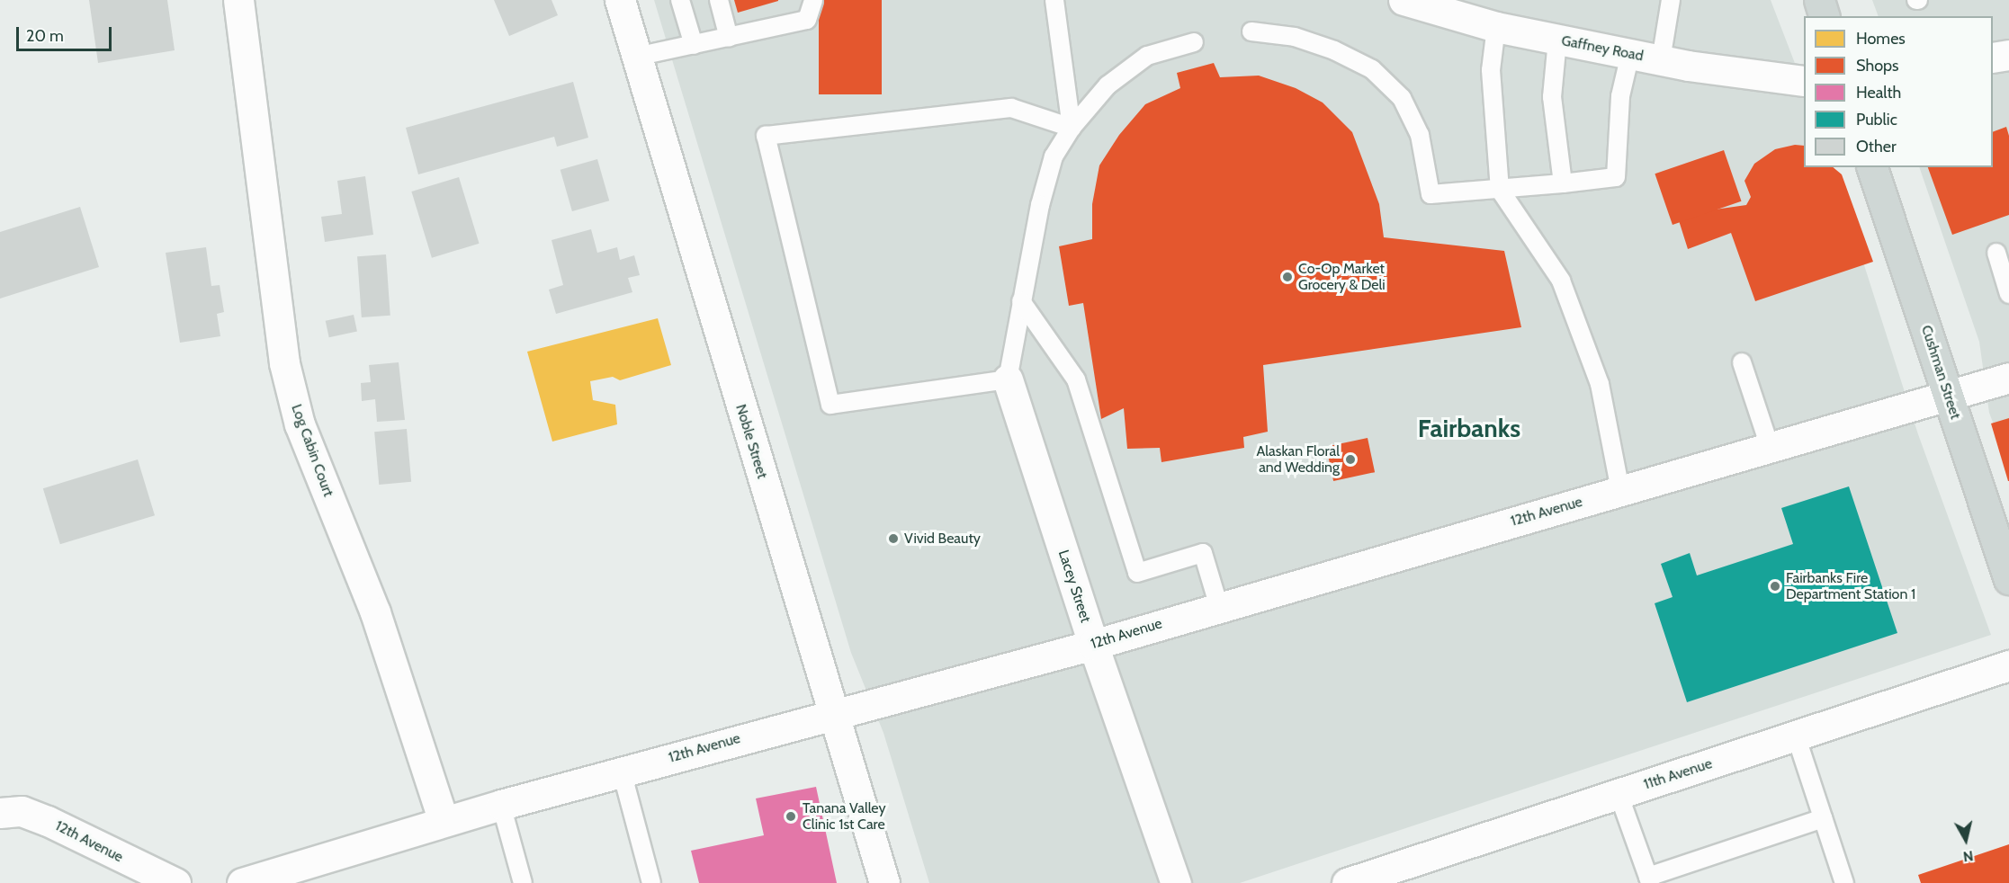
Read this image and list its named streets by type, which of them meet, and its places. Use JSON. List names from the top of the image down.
{
  "streets": {
    "main road": ["Cushman Street"],
    "street": [
      "Gaffney Road",
      "Noble Street",
      "Log Cabin Court",
      "12th Avenue",
      "Lacey Street",
      "11th Avenue"
    ]
  },
  "crossings": [
    ["Cushman Street", "12th Avenue"],
    ["Noble Street", "12th Avenue"],
    ["Log Cabin Court", "12th Avenue"],
    ["12th Avenue", "Lacey Street"]
  ],
  "districts": ["Fairbanks"],
  "places": [
    "Co-Op Market Grocery & Deli",
    "Alaskan Floral and Wedding",
    "Vivid Beauty",
    "Fairbanks Fire Department Station 1",
    "Tanana Valley Clinic 1st Care"
  ],
  "legend": [
    "Homes",
    "Shops",
    "Health",
    "Public",
    "Other"
  ],
  "scale_bar": "20 m",
  "north": "bottom"
}
